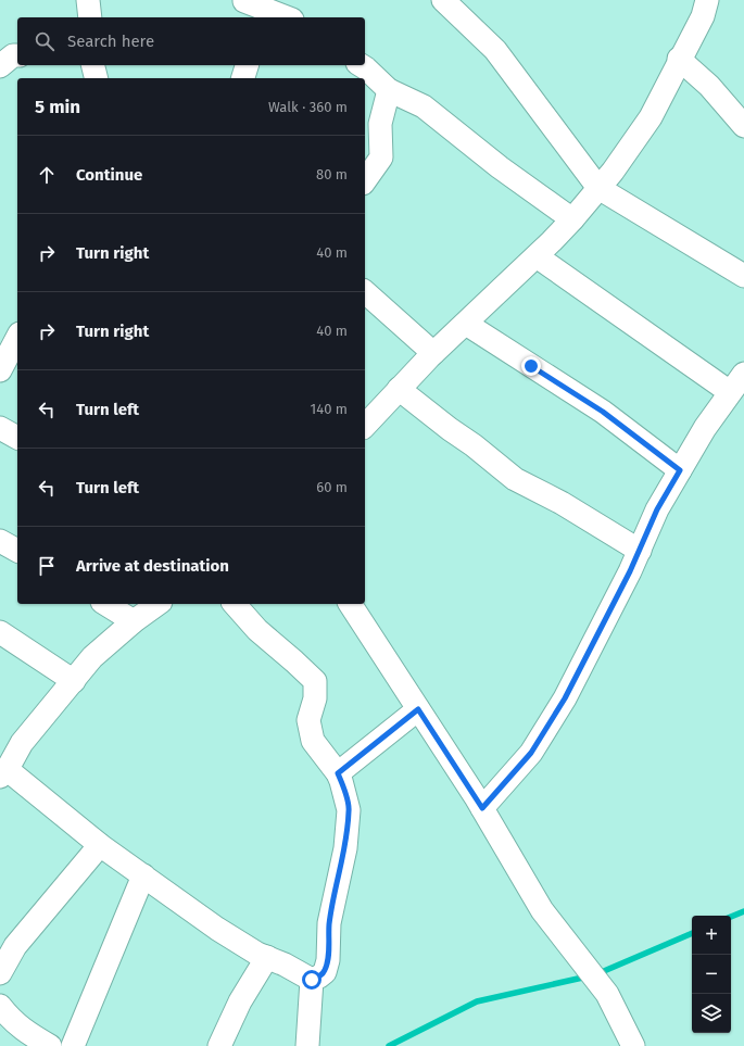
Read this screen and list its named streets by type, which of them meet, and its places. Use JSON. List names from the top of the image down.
{
  "page": {
    "search": "Search here",
    "heading": ["5 min", "Walk · 360 m"],
    "list": [
      ["Continue", "80 m"],
      ["Turn right", "40 m"],
      ["Turn right", "40 m"],
      ["Turn left", "140 m"],
      ["Turn left", "60 m"],
      "Arrive at destination"
    ],
    "map_buttons": ["+", "−"]
  }
}
